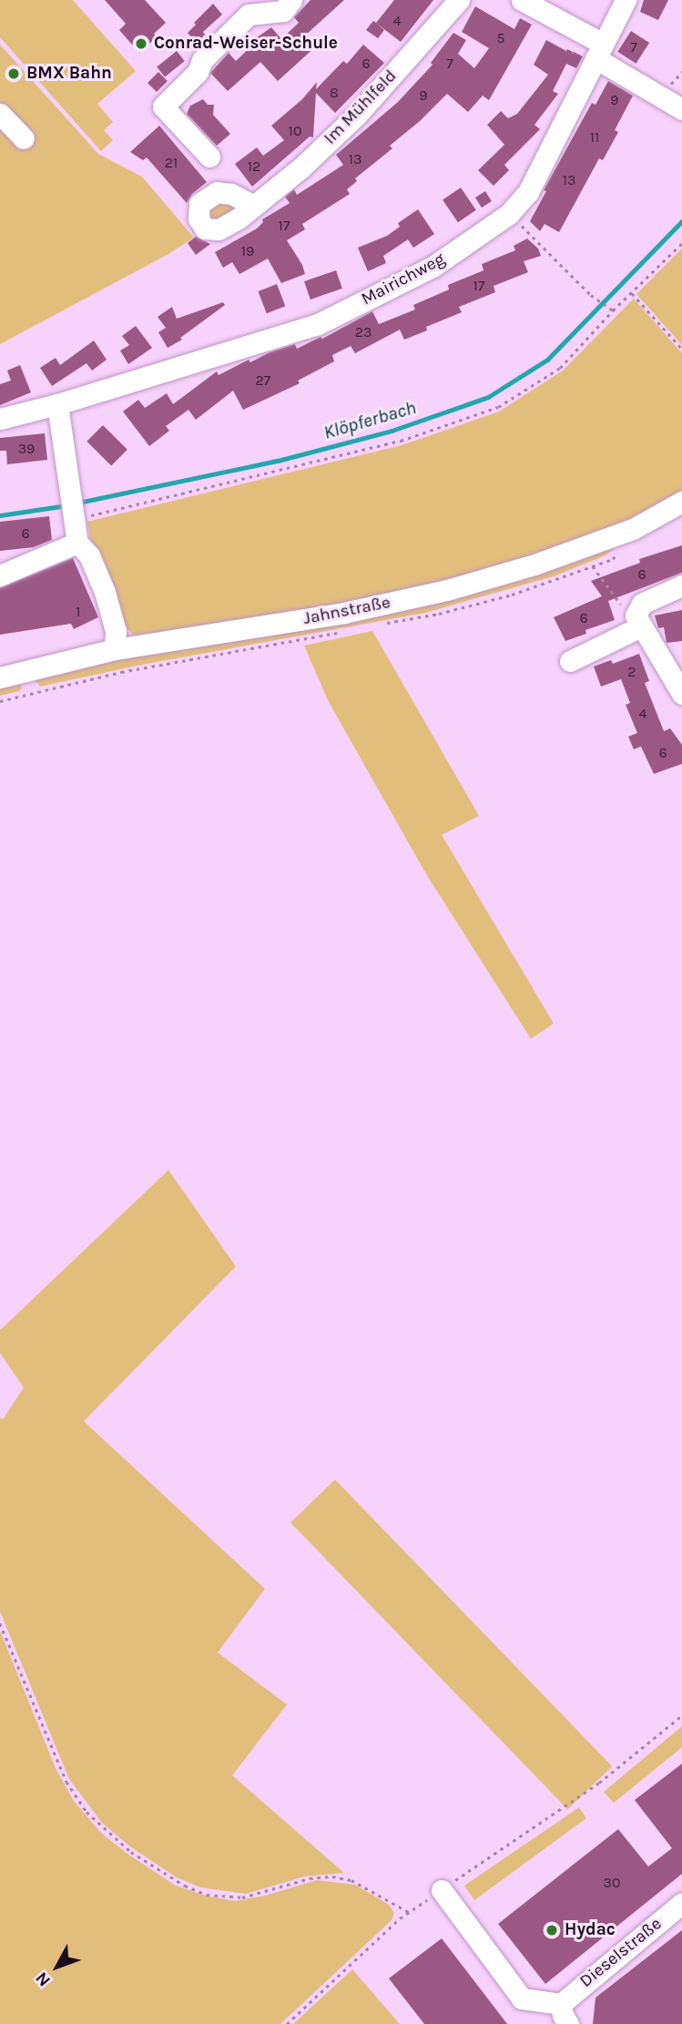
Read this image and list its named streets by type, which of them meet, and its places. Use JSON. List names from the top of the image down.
{
  "streets": {
    "street": [
      "Im Mühlfeld",
      "Mairichweg",
      "Jahnstraße",
      "Dieselstraße"
    ]
  },
  "water": ["Klöpferbach"],
  "places": ["Conrad-Weiser-Schule", "BMX Bahn", "Hydac"],
  "house_numbers": [
    "4",
    "5",
    "7",
    "6",
    "7",
    "8",
    "9",
    "9",
    "10",
    "11",
    "13",
    "21",
    "12",
    "13",
    "17",
    "19",
    "17",
    "23",
    "27",
    "39",
    "6",
    "6",
    "1",
    "6",
    "2",
    "4",
    "6",
    "30"
  ],
  "north": "bottom left"
}
